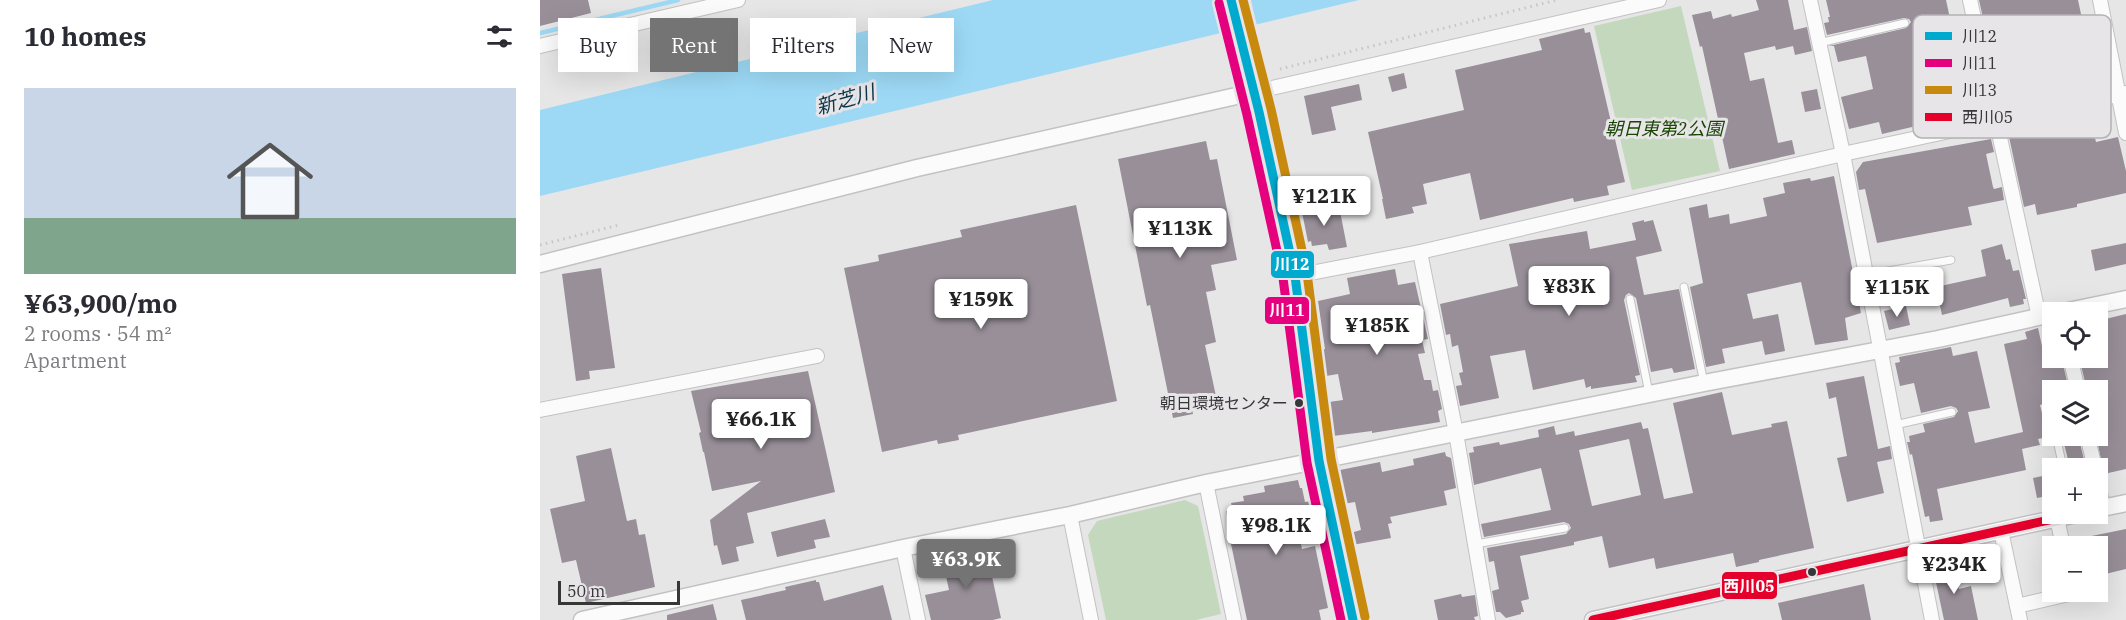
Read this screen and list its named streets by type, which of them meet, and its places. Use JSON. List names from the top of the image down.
{
  "water": ["新芝川"],
  "parks": ["朝日東第2公園"],
  "places": ["朝日環境センター"],
  "lines": [
    "transit line 川12",
    "transit line 川13",
    "transit line 川11",
    "transit line 西川05"
  ],
  "legend": [
    "川12",
    "川11",
    "川13",
    "西川05"
  ],
  "scale_bar": "50 m",
  "page": {
    "heading": "10 homes",
    "chip": [
      "Buy",
      "Rent",
      "Filters",
      "New"
    ],
    "list": [
      {
        "name": "¥63,900/mo",
        "note": "2 rooms · 54 m² · Apartment"
      }
    ],
    "price": [
      "¥121K",
      "¥113K",
      "¥83K",
      "¥115K",
      "¥159K",
      "¥185K",
      "¥66.1K",
      "¥98.1K",
      "¥63.9K",
      "¥234K"
    ],
    "map_buttons": ["+", "−"],
    "scale": "50 m"
  }
}
